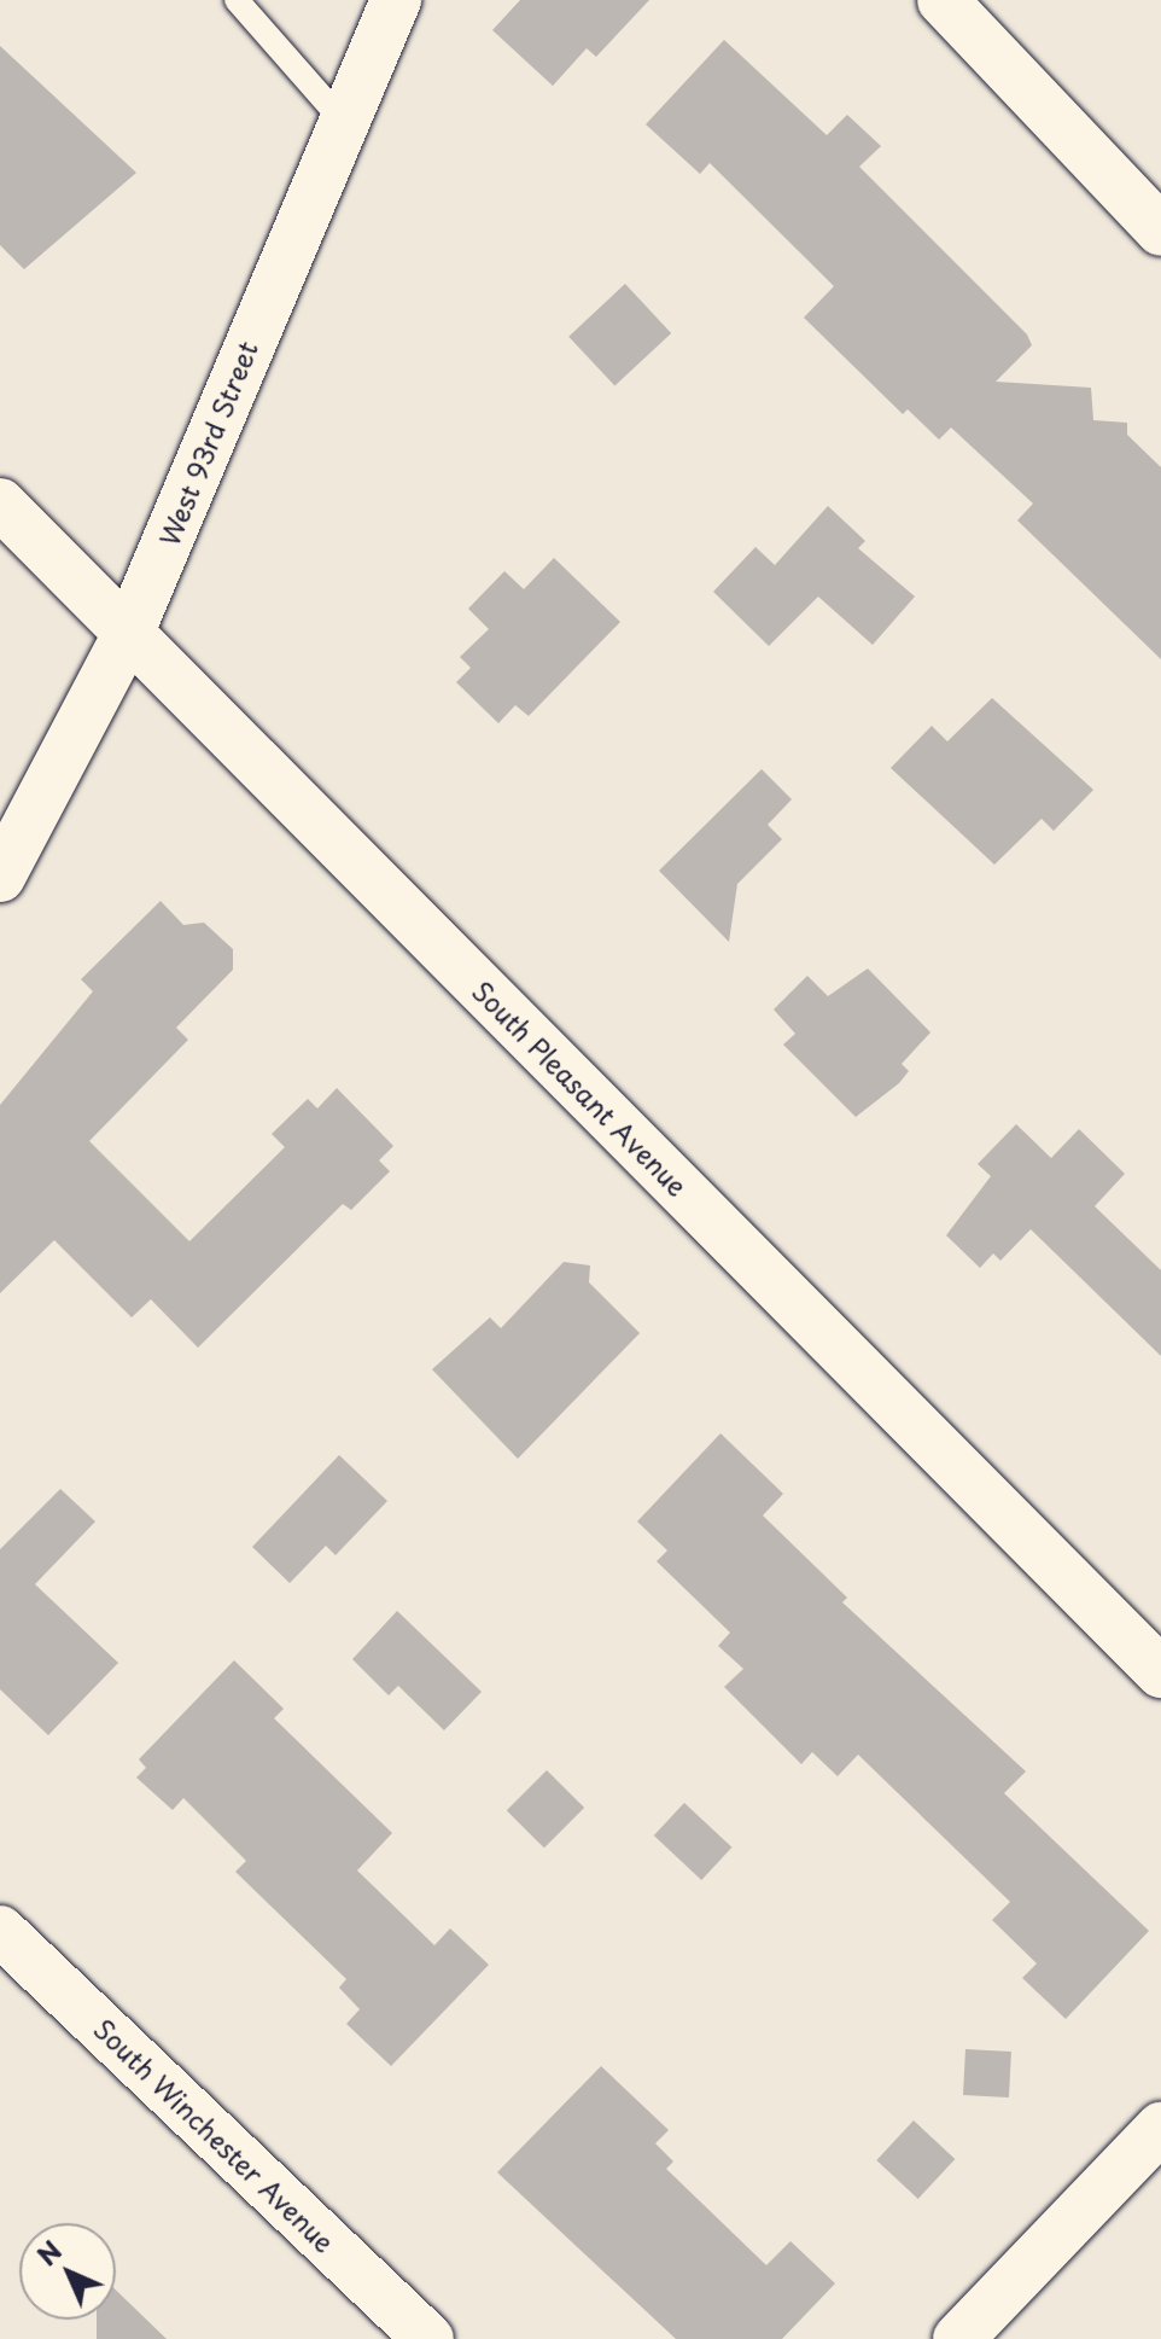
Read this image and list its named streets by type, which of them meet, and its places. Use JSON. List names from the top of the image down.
{
  "streets": {
    "street": ["West 93rd Street", "South Pleasant Avenue", "South Winchester Avenue"]
  },
  "crossings": [
    ["West 93rd Street", "South Pleasant Avenue"]
  ],
  "north": "top left"
}
